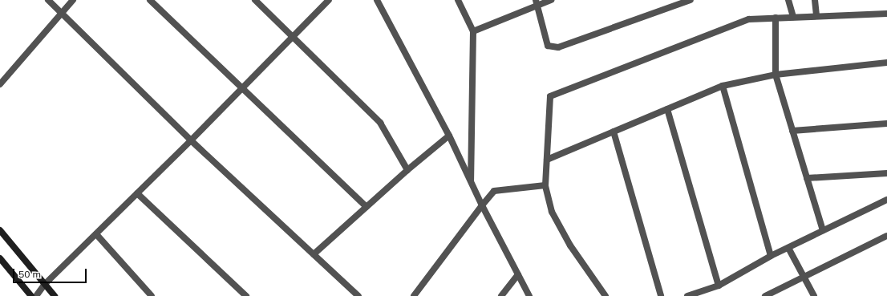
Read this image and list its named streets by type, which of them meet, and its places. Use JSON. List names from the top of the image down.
{
  "scale_bar": "50 m"
}
